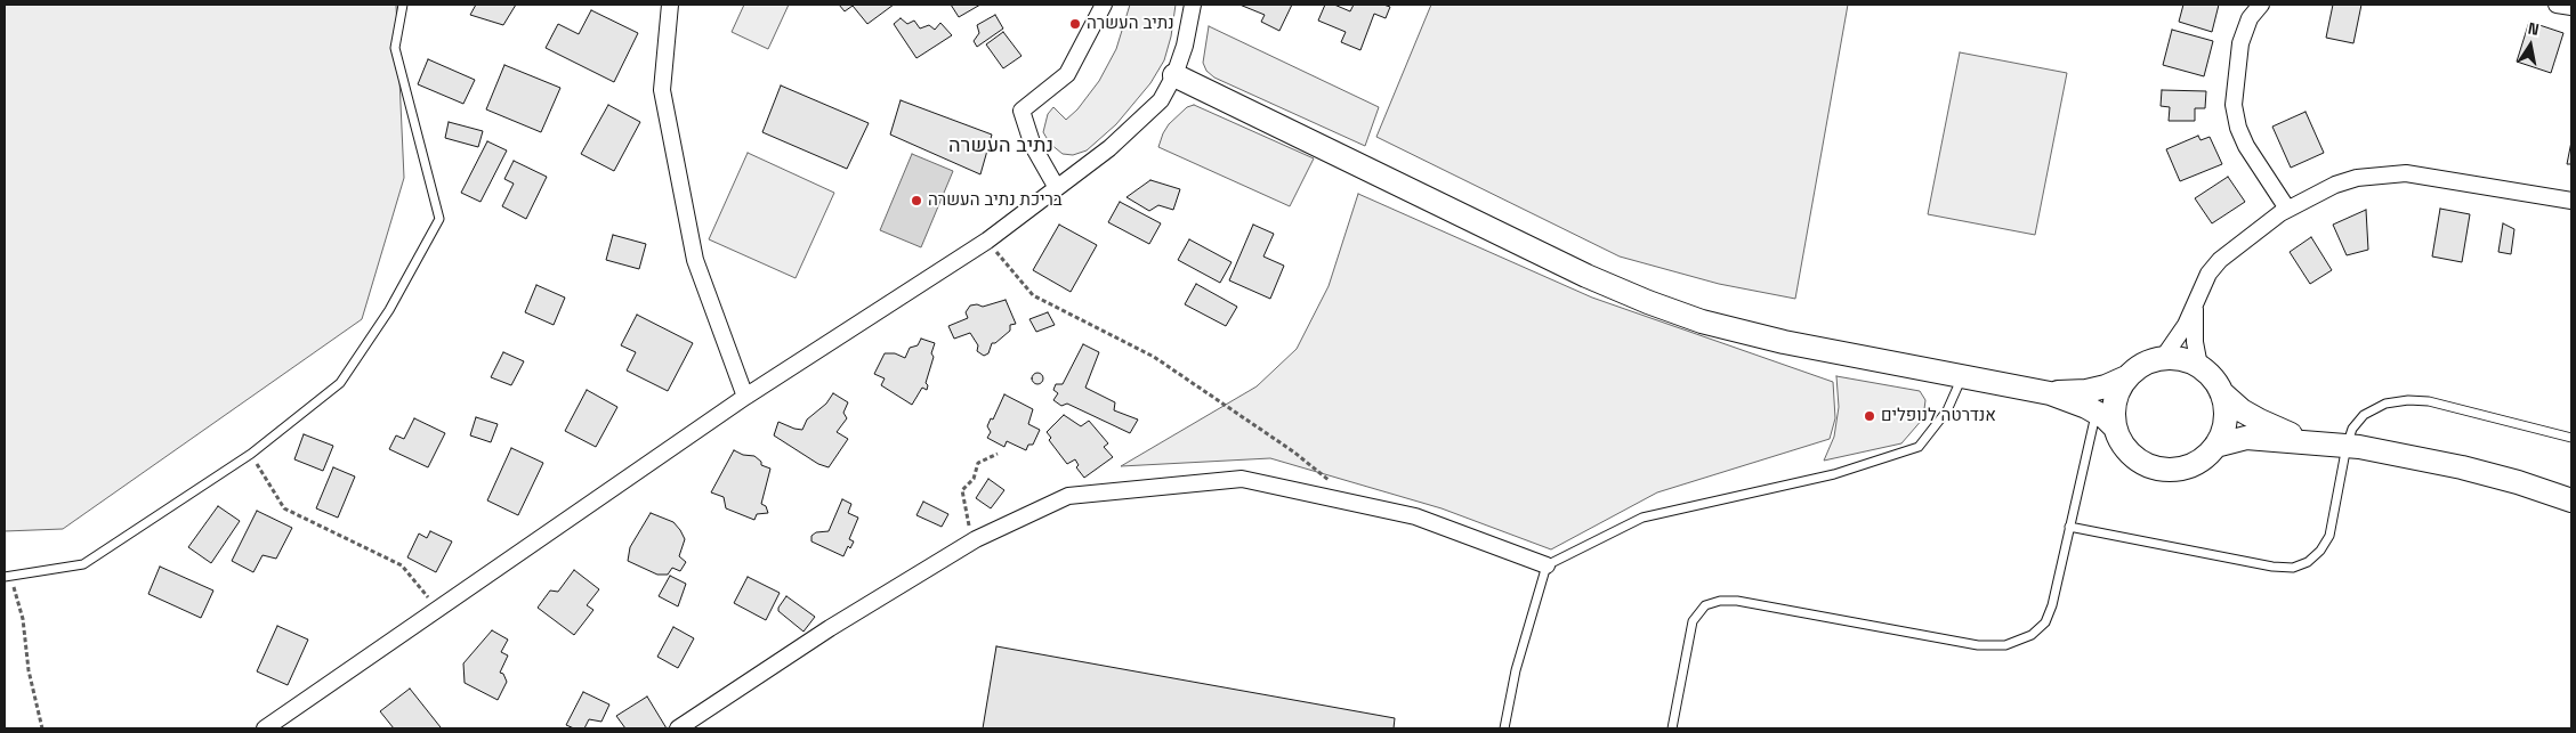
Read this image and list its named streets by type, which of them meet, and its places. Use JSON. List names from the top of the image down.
{
  "districts": ["נתיב העשרה"],
  "places": ["נתיב העשרה", "בריכת נתיב העשרה", "אנדרטה לנופלים"],
  "north": "top"
}
